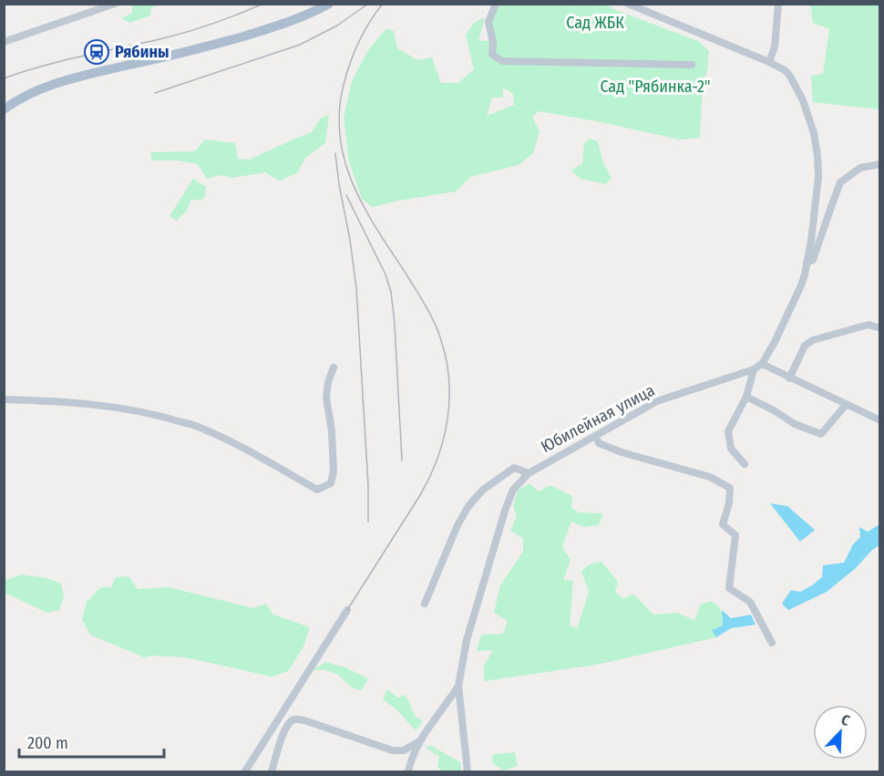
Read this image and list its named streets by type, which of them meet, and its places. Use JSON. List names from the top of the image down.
{
  "streets": {
    "street": ["Юбилейная улица"]
  },
  "parks": ["Сад ЖБК", "Сад \"Рябинка-2\""],
  "places": {
    "station": ["Рябины"]
  },
  "scale_bar": "200 m",
  "north": "top right"
}
